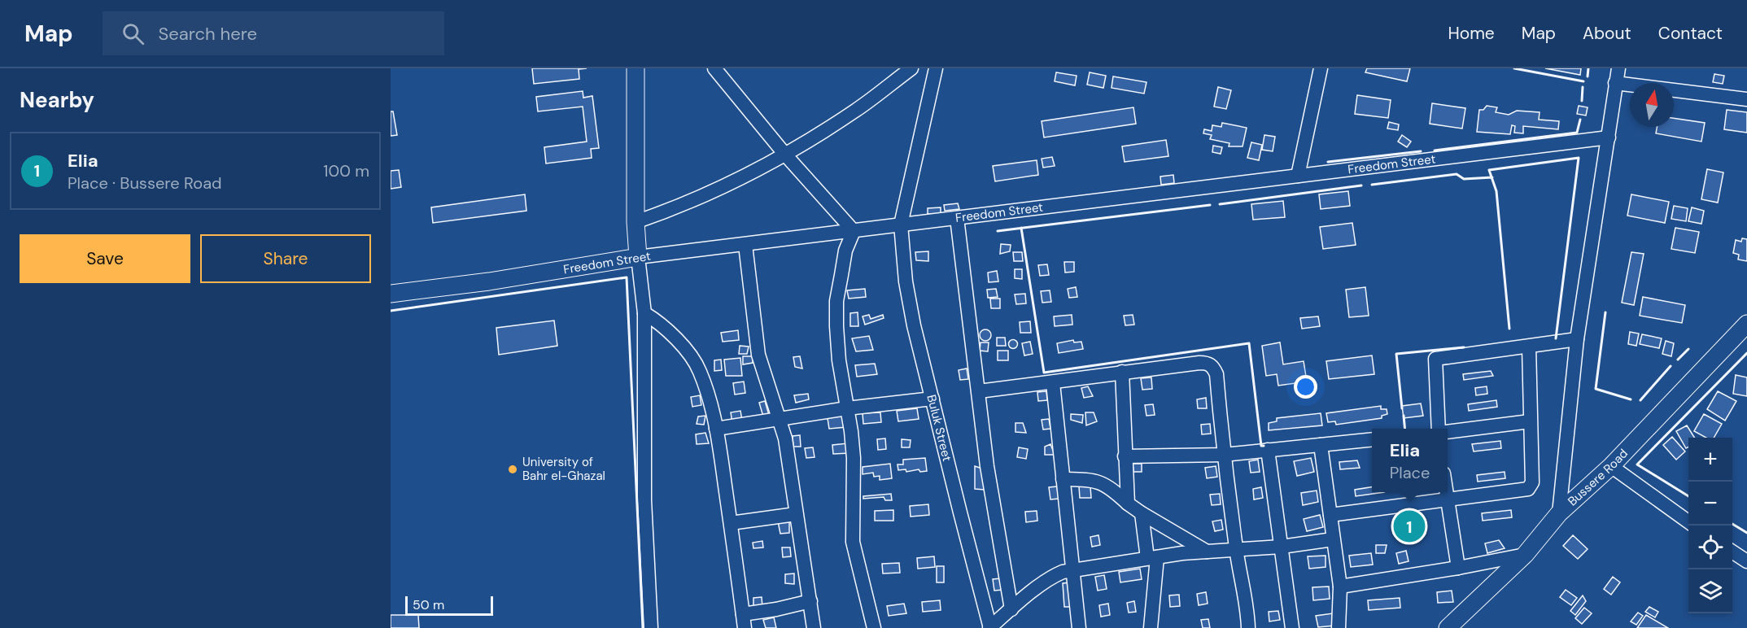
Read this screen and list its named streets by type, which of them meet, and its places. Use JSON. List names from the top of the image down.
{
  "streets": {
    "main road": ["Freedom Street", "Bussere Road"],
    "street": ["Buluk Street"]
  },
  "crossings": [
    ["Freedom Street", "Buluk Street"]
  ],
  "places": ["University of Bahr el-Ghazal"],
  "scale_bar": "50 m",
  "north": "top",
  "page": {
    "header": "Map",
    "search": "Search here",
    "nav": [
      "Home",
      "Map",
      "About",
      "Contact"
    ],
    "heading": "Nearby",
    "list": [
      {
        "mark": "1",
        "name": "Elia",
        "note": "Place · Bussere Road",
        "value": "100 m"
      }
    ],
    "buttons": ["Save", "Share"],
    "popup": ["Elia", "Place"],
    "map_buttons": ["+", "−"],
    "pins": "1",
    "scale": "50 m"
  }
}
